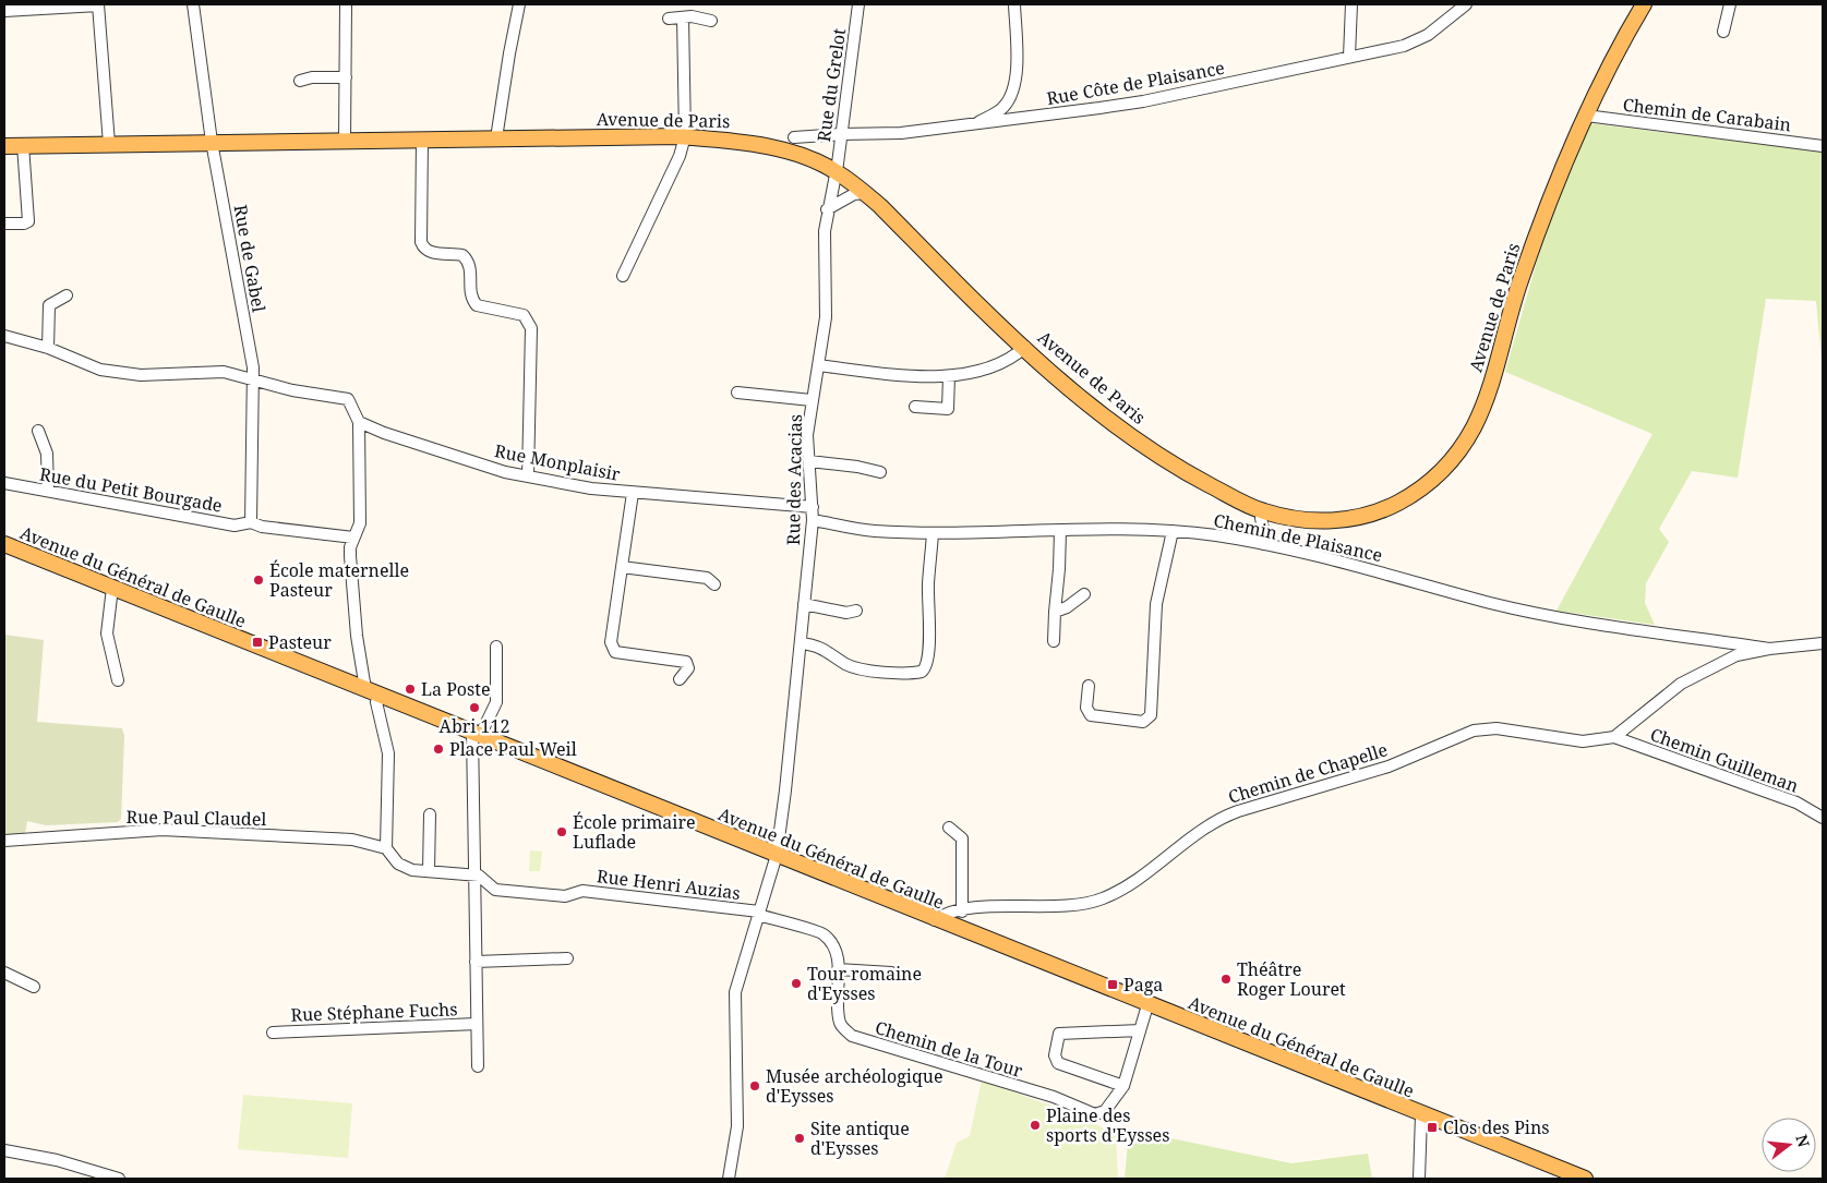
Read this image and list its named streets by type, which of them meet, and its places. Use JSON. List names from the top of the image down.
{
  "streets": {
    "main road": ["Avenue de Paris", "Avenue du Général de Gaulle"],
    "street": [
      "Rue Côte de Plaisance",
      "Rue du Grelot",
      "Chemin de Carabain",
      "Rue de Gabel",
      "Rue Monplaisir",
      "Rue des Acacias",
      "Rue du Petit Bourgade",
      "Chemin de Plaisance",
      "Chemin Guilleman",
      "Chemin de Chapelle",
      "Rue Paul Claudel",
      "Rue Henri Auzias",
      "Rue Stéphane Fuchs",
      "Chemin de la Tour"
    ]
  },
  "crossings": [
    ["Rue Côte de Plaisance", "Rue du Grelot"],
    ["Rue du Grelot", "Avenue de Paris"],
    ["Rue du Grelot", "Rue des Acacias"],
    ["Chemin de Carabain", "Avenue de Paris"],
    ["Avenue de Paris", "Rue de Gabel"],
    ["Avenue de Paris", "Rue des Acacias"],
    ["Rue de Gabel", "Rue du Petit Bourgade"],
    ["Rue Monplaisir", "Rue des Acacias"],
    ["Rue des Acacias", "Chemin de Plaisance"],
    ["Rue des Acacias", "Avenue du Général de Gaulle"],
    ["Rue des Acacias", "Rue Henri Auzias"],
    ["Rue des Acacias", "Chemin de la Tour"],
    ["Avenue du Général de Gaulle", "Chemin de Chapelle"],
    ["Chemin Guilleman", "Chemin de Chapelle"],
    ["Rue Henri Auzias", "Chemin de la Tour"]
  ],
  "places": {
    "other": [
      "École maternelle Pasteur",
      "La Poste",
      "Abri 112",
      "Place Paul Weil",
      "École primaire Luflade",
      "Théâtre Roger Louret",
      "Tour romaine d'Eysses",
      "Musée archéologique d'Eysses",
      "Plaine des sports d'Eysses",
      "Site antique d'Eysses"
    ],
    "transit": ["Pasteur", "Paga", "Clos des Pins"]
  },
  "north": "right"
}
